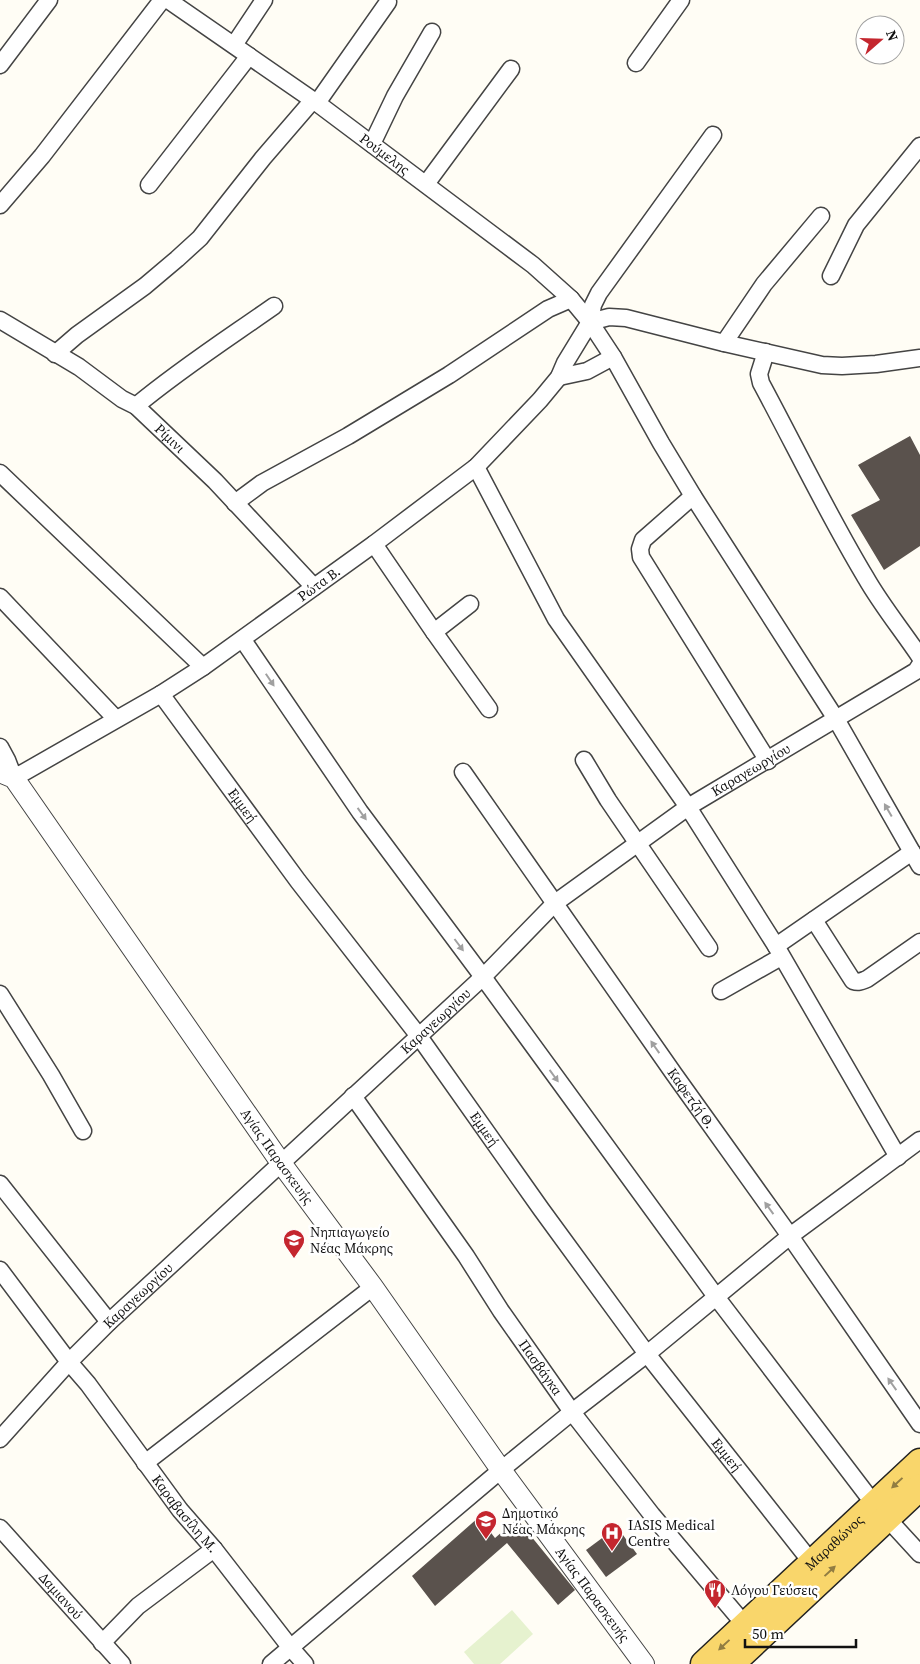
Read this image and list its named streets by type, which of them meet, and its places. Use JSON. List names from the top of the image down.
{
  "streets": {
    "main road": ["Μαραθώνος"],
    "street": [
      "Ρούμελης",
      "Ρίμινι",
      "Ρώτα Β.",
      "Καραγεωργίου",
      "Εμμεή",
      "Καφετζή Θ.",
      "Αγίας Παρασκευής",
      "Πασβάγκα",
      "Καραβασίλη Μ.",
      "Δαμιανού"
    ]
  },
  "crossings": [
    ["Ρούμελης", "Ρώτα Β."],
    ["Ρούμελης", "Καραγεωργίου"],
    ["Ρίμινι", "Ρώτα Β."],
    ["Ρώτα Β.", "Εμμεή"],
    ["Ρώτα Β.", "Αγίας Παρασκευής"],
    ["Καραγεωργίου", "Εμμεή"],
    ["Καραγεωργίου", "Καφετζή Θ."],
    ["Καραγεωργίου", "Αγίας Παρασκευής"],
    ["Καραγεωργίου", "Πασβάγκα"],
    ["Καραγεωργίου", "Καραβασίλη Μ."],
    ["Εμμεή", "Μαραθώνος"],
    ["Πασβάγκα", "Μαραθώνος"]
  ],
  "places": {
    "school or university": ["Νηπιαγωγείο Νέας Μάκρης", "Δημοτικό Νέας Μάκρης"],
    "hospital": ["IASIS Medical Centre"],
    "restaurant": ["Λόγου Γεύσεις"]
  },
  "scale_bar": "50 m",
  "north": "right"
}
